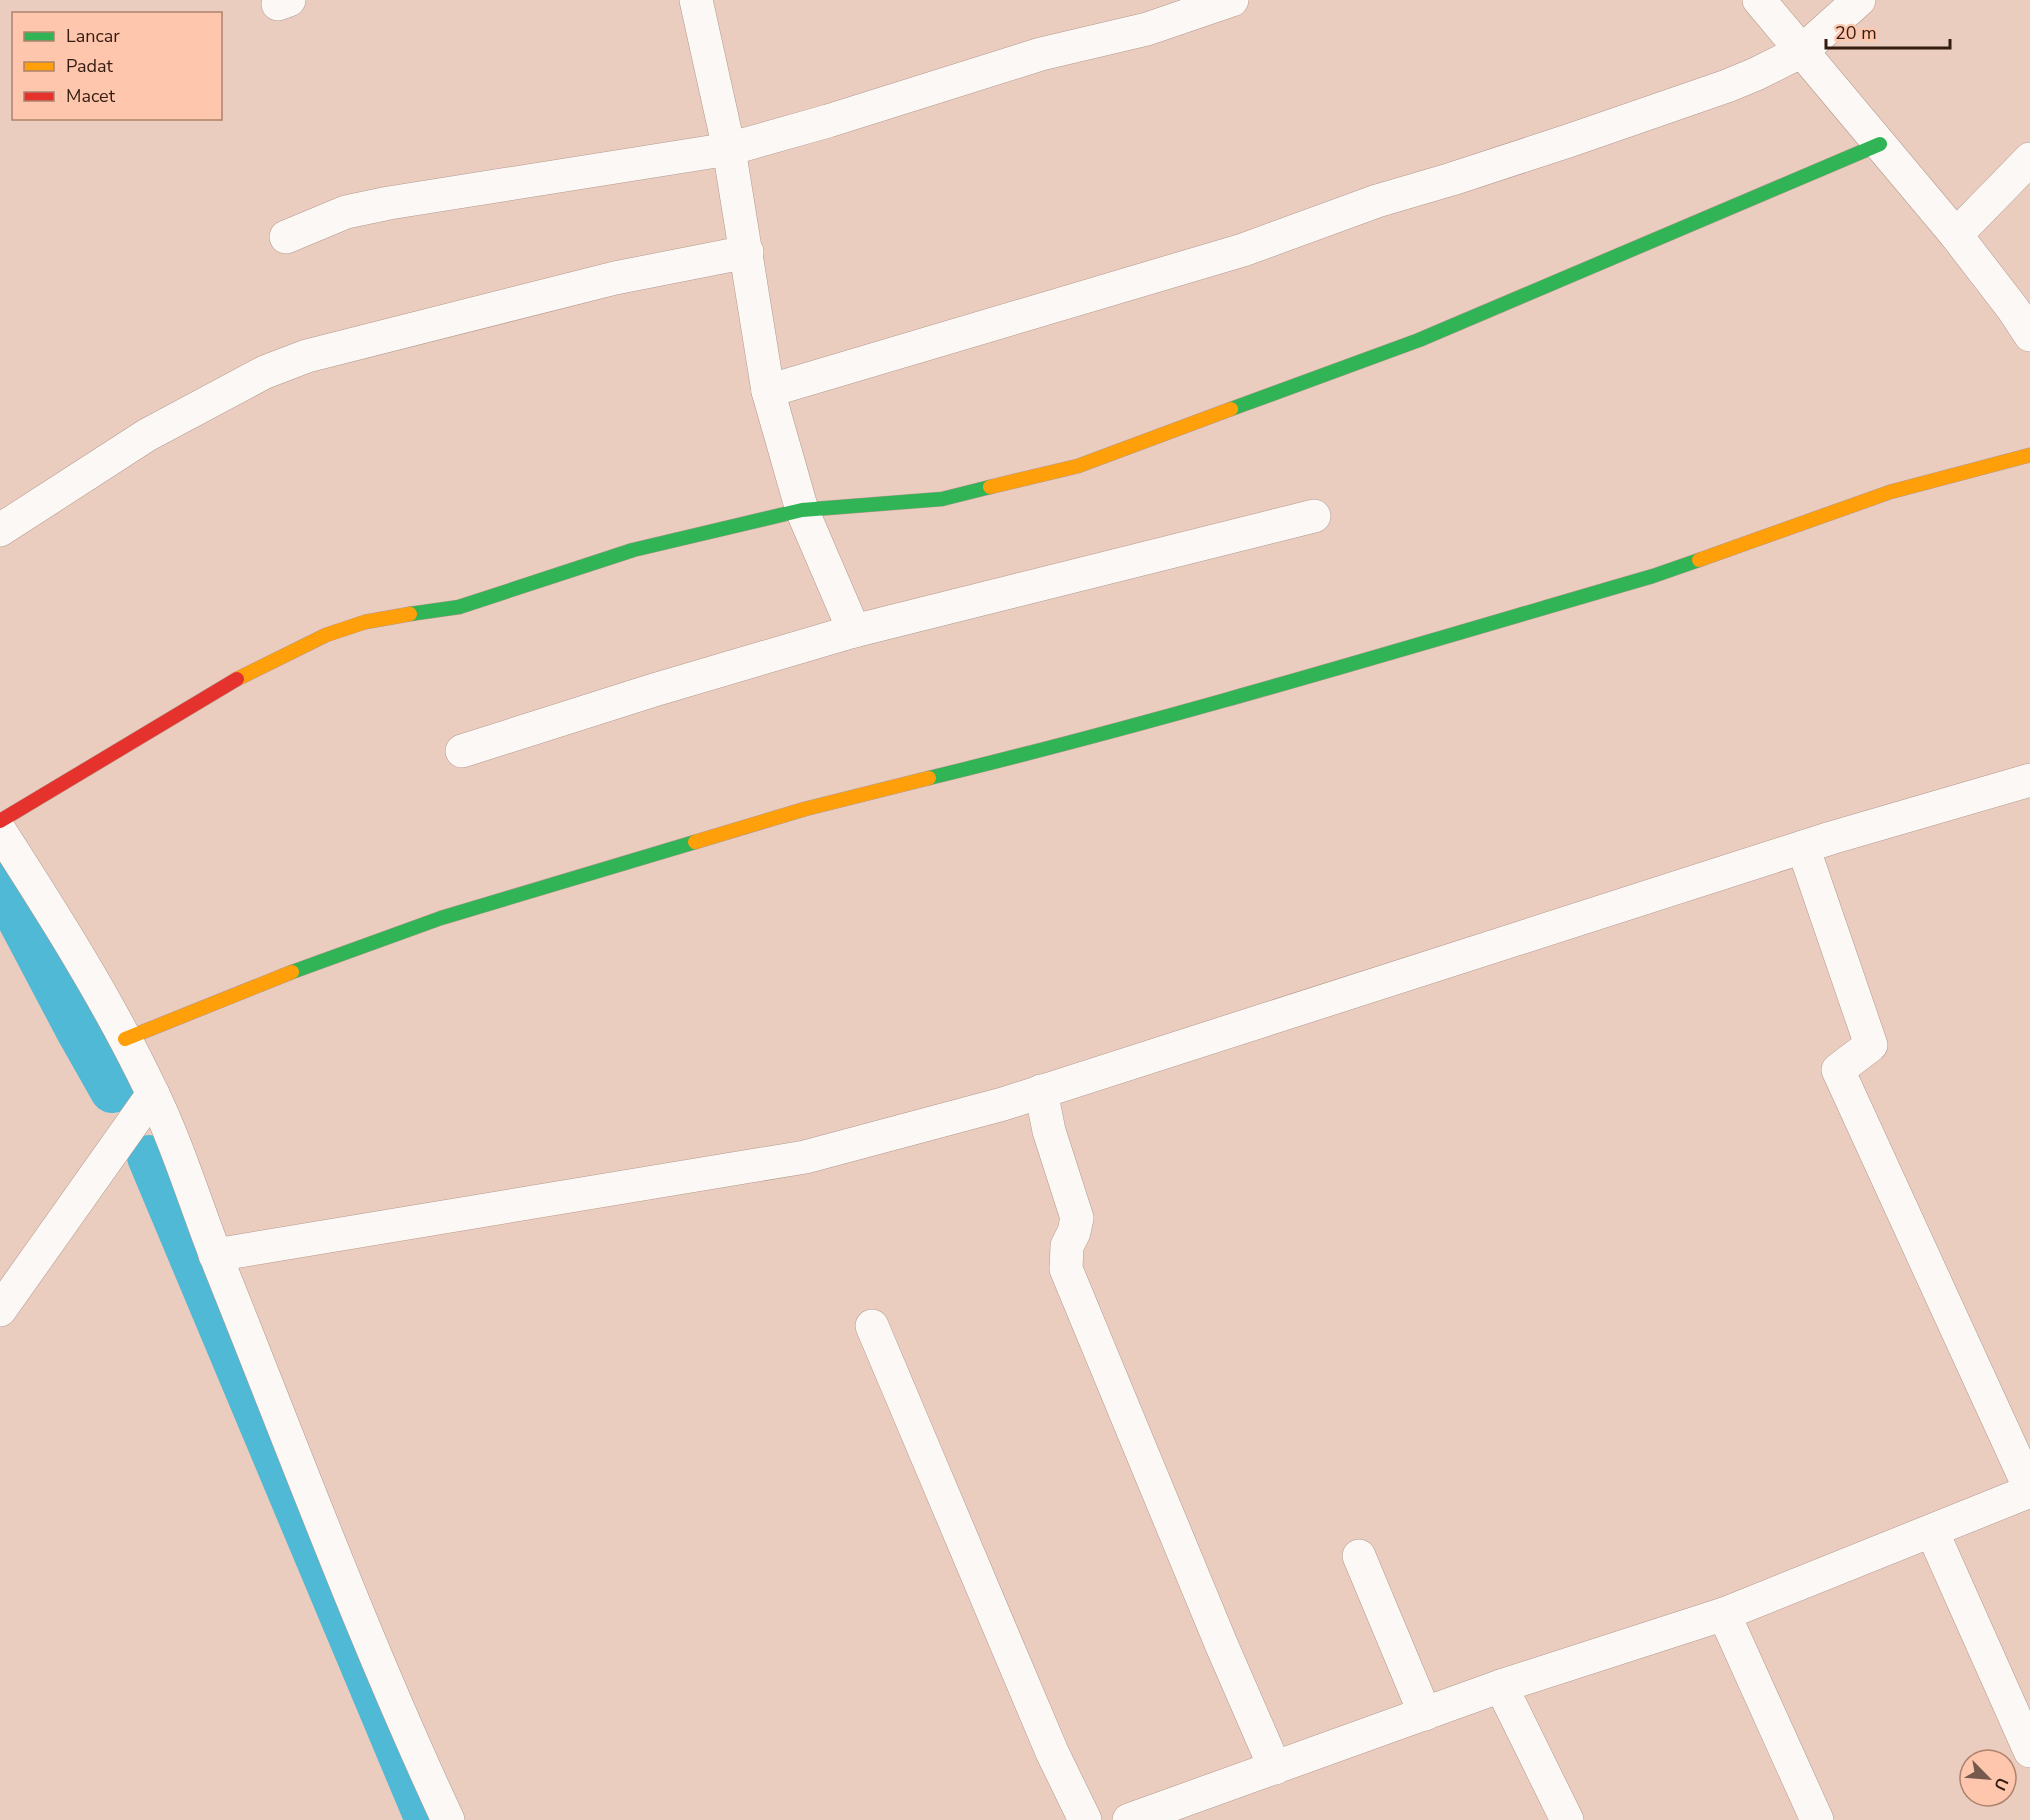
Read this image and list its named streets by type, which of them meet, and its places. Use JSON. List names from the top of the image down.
{
  "legend": ["Lancar", "Padat", "Macet"],
  "scale_bar": "20 m",
  "north": "bottom right"
}
